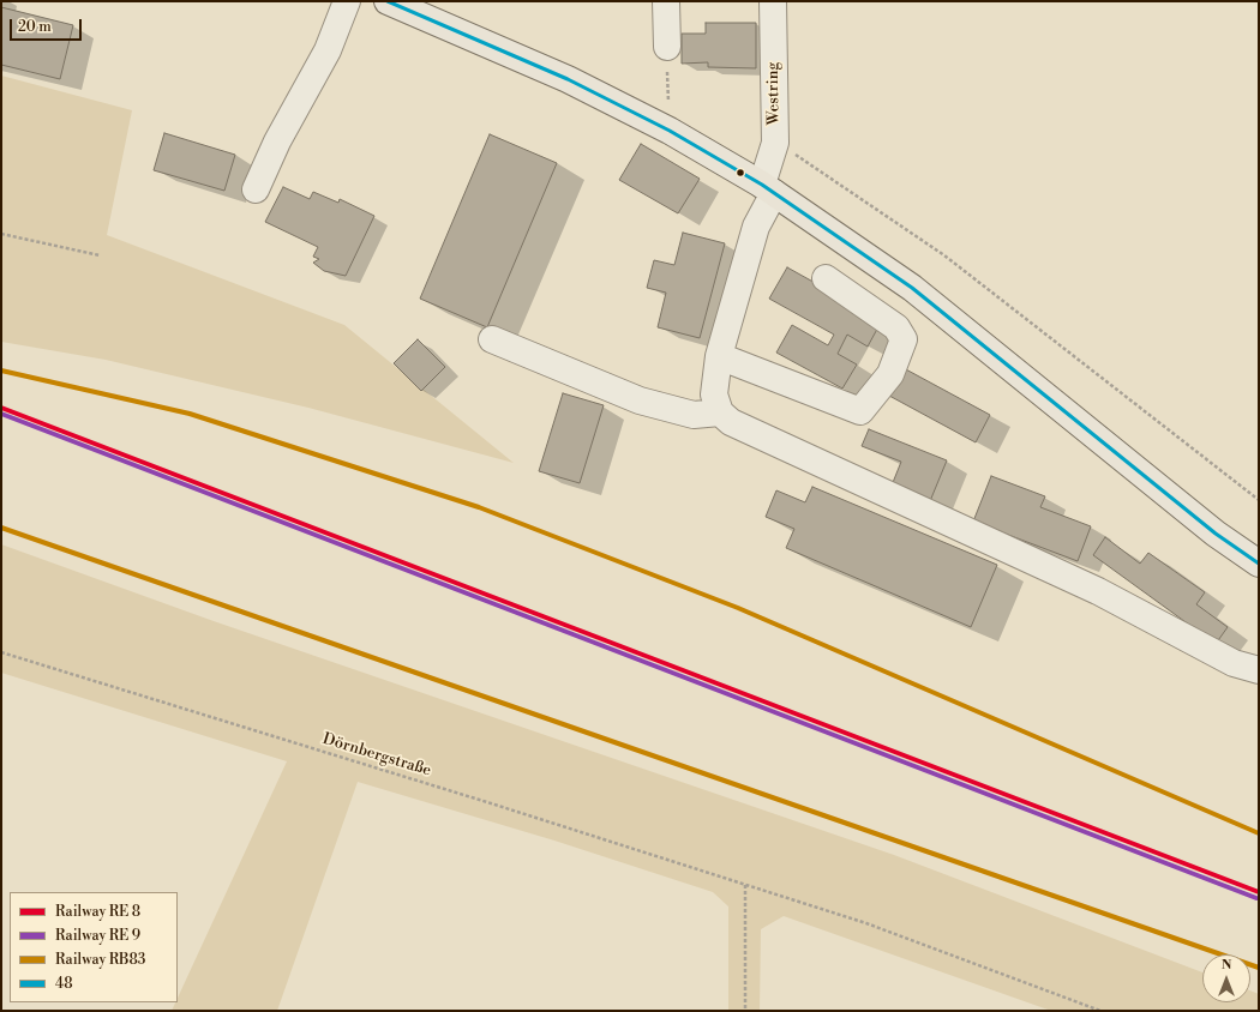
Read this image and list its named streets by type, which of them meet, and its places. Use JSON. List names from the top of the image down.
{
  "streets": {
    "street": ["Westring"],
    "path": ["Dörnbergstraße"]
  },
  "lines": ["transit line 48", "rail line RB83"],
  "legend": [
    "Railway RE 8",
    "Railway RE 9",
    "Railway RB83",
    "48"
  ],
  "scale_bar": "20 m",
  "north": "top"
}
